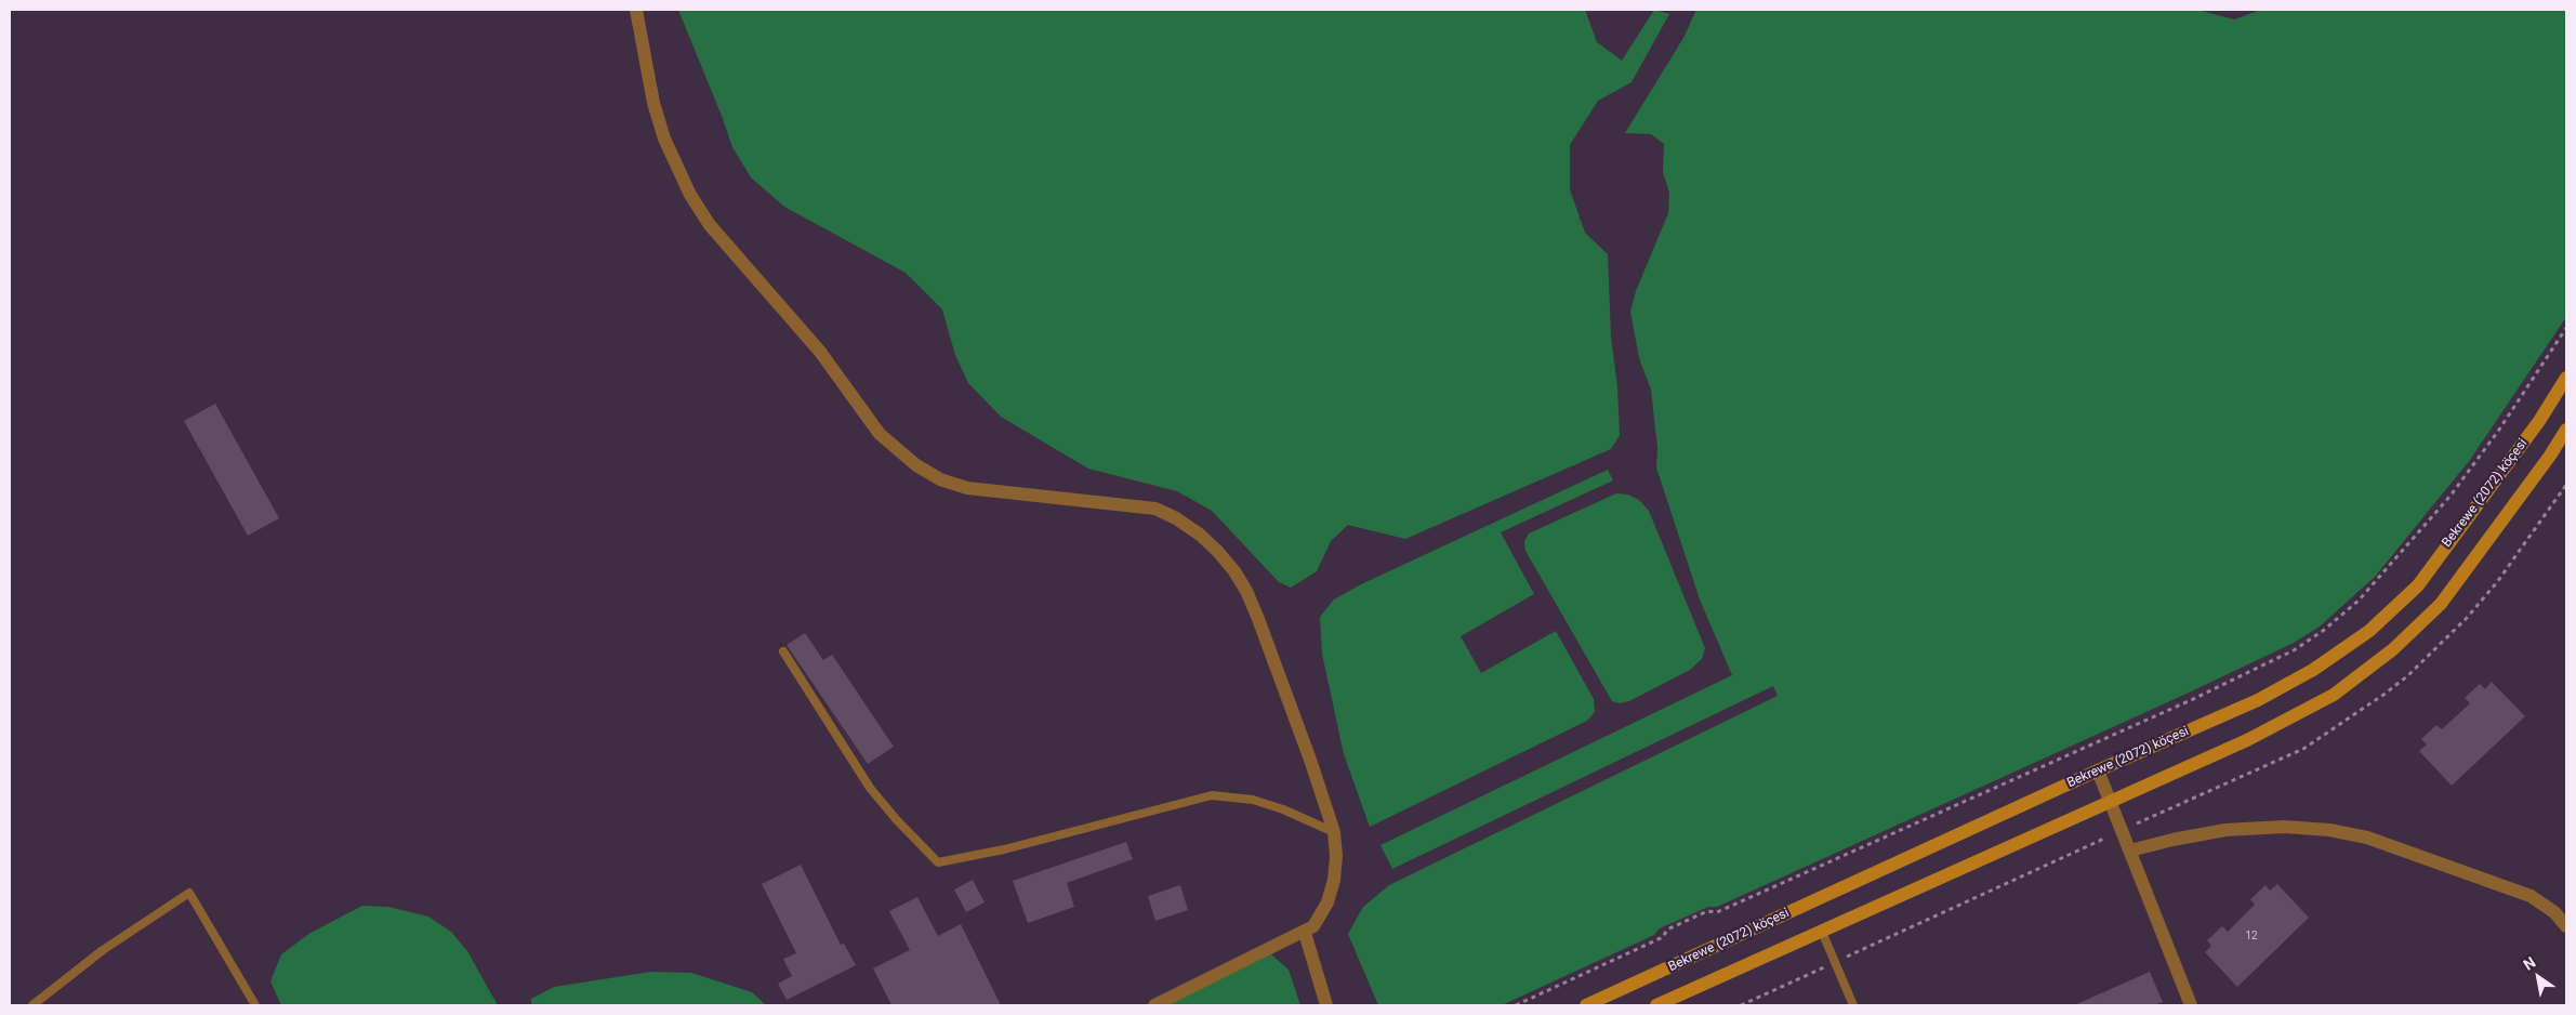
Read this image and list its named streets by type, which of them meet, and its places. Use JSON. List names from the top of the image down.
{
  "streets": {
    "main road": ["Bekrewe (2072) köçesi"]
  },
  "house_numbers": ["12"],
  "north": "top left"
}
